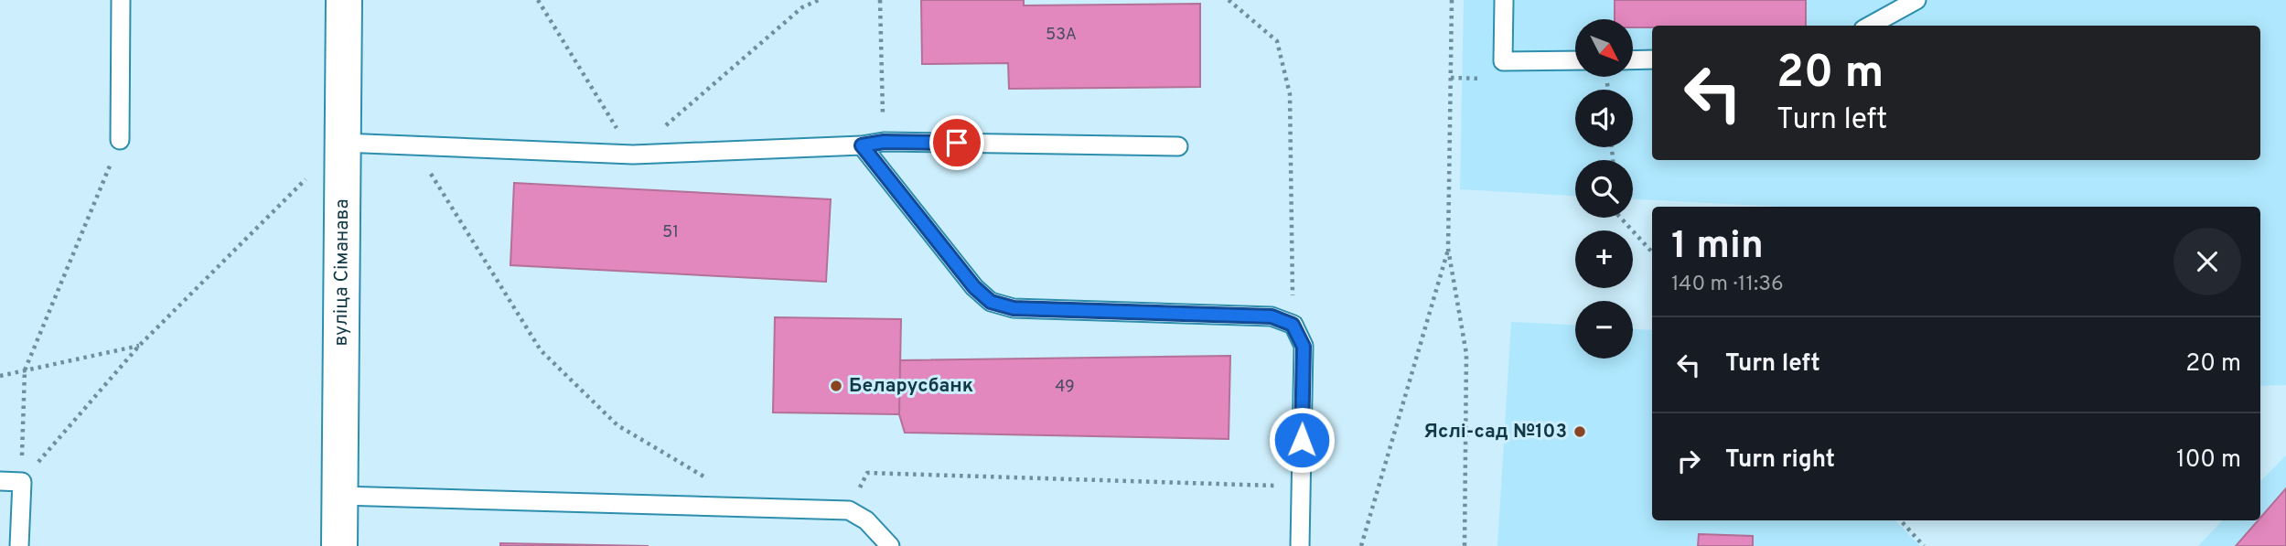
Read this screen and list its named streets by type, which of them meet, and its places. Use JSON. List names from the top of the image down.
{
  "streets": {
    "main road": ["вуліца Сіманава"]
  },
  "places": ["Беларусбанк", "Яслі-сад №103"],
  "house_numbers": ["53А", "51", "49"],
  "north": "bottom right",
  "page": {
    "map_buttons": ["+", "−"],
    "turn": ["20 m", "Turn left"],
    "heading": ["1 min", "140 m · 11:36"],
    "list": [
      {
        "name": "Turn left",
        "value": "20 m"
      },
      {
        "name": "Turn right",
        "value": "100 m"
      }
    ]
  }
}
